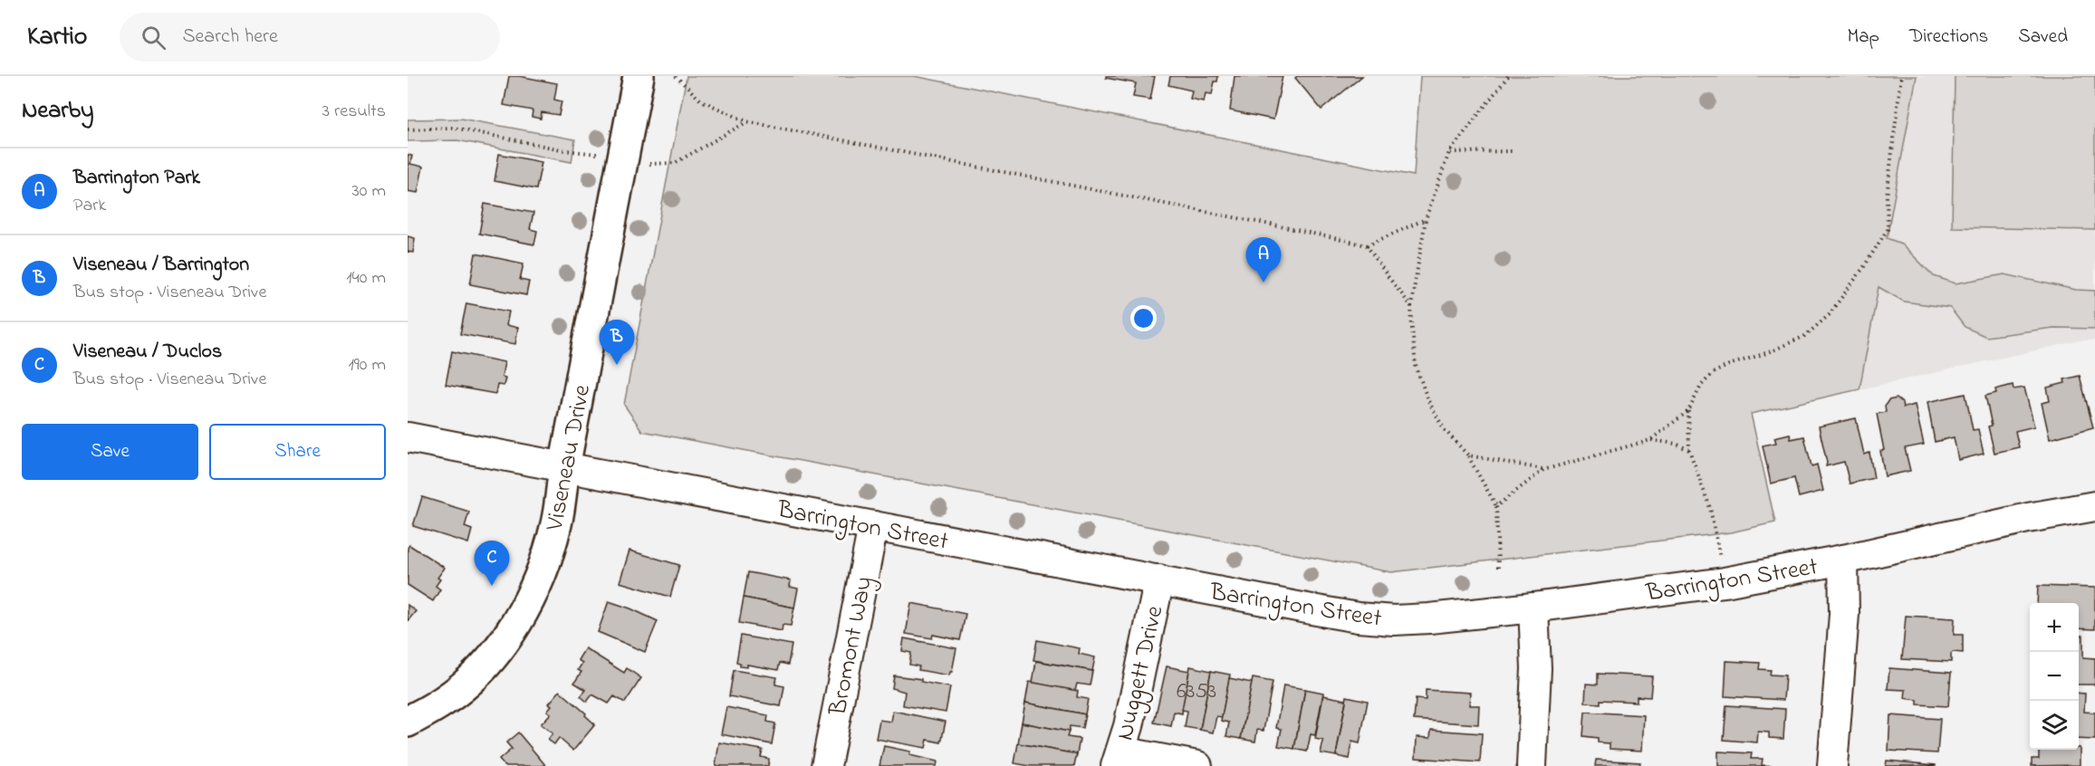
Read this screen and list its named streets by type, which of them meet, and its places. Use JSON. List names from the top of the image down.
{
  "streets": {
    "street": [
      "Viseneau Drive",
      "Barrington Street",
      "Bromont Way",
      "Nuggett Drive"
    ]
  },
  "crossings": [
    ["Viseneau Drive", "Barrington Street"],
    ["Barrington Street", "Bromont Way"],
    ["Barrington Street", "Nuggett Drive"]
  ],
  "house_numbers": ["6353"],
  "page": {
    "header": "Kartio",
    "search": "Search here",
    "nav": ["Map", "Directions", "Saved"],
    "heading": ["Nearby", "3 results"],
    "list": [
      {
        "mark": "A",
        "name": "Barrington Park",
        "note": "Park",
        "value": "30 m"
      },
      {
        "mark": "B",
        "name": "Viseneau / Barrington",
        "note": "Bus stop · Viseneau Drive",
        "value": "140 m"
      },
      {
        "mark": "C",
        "name": "Viseneau / Duclos",
        "note": "Bus stop · Viseneau Drive",
        "value": "190 m"
      }
    ],
    "pins": ["A", "B", "C"],
    "buttons": ["Save", "Share"],
    "map_buttons": ["+", "−"]
  }
}
